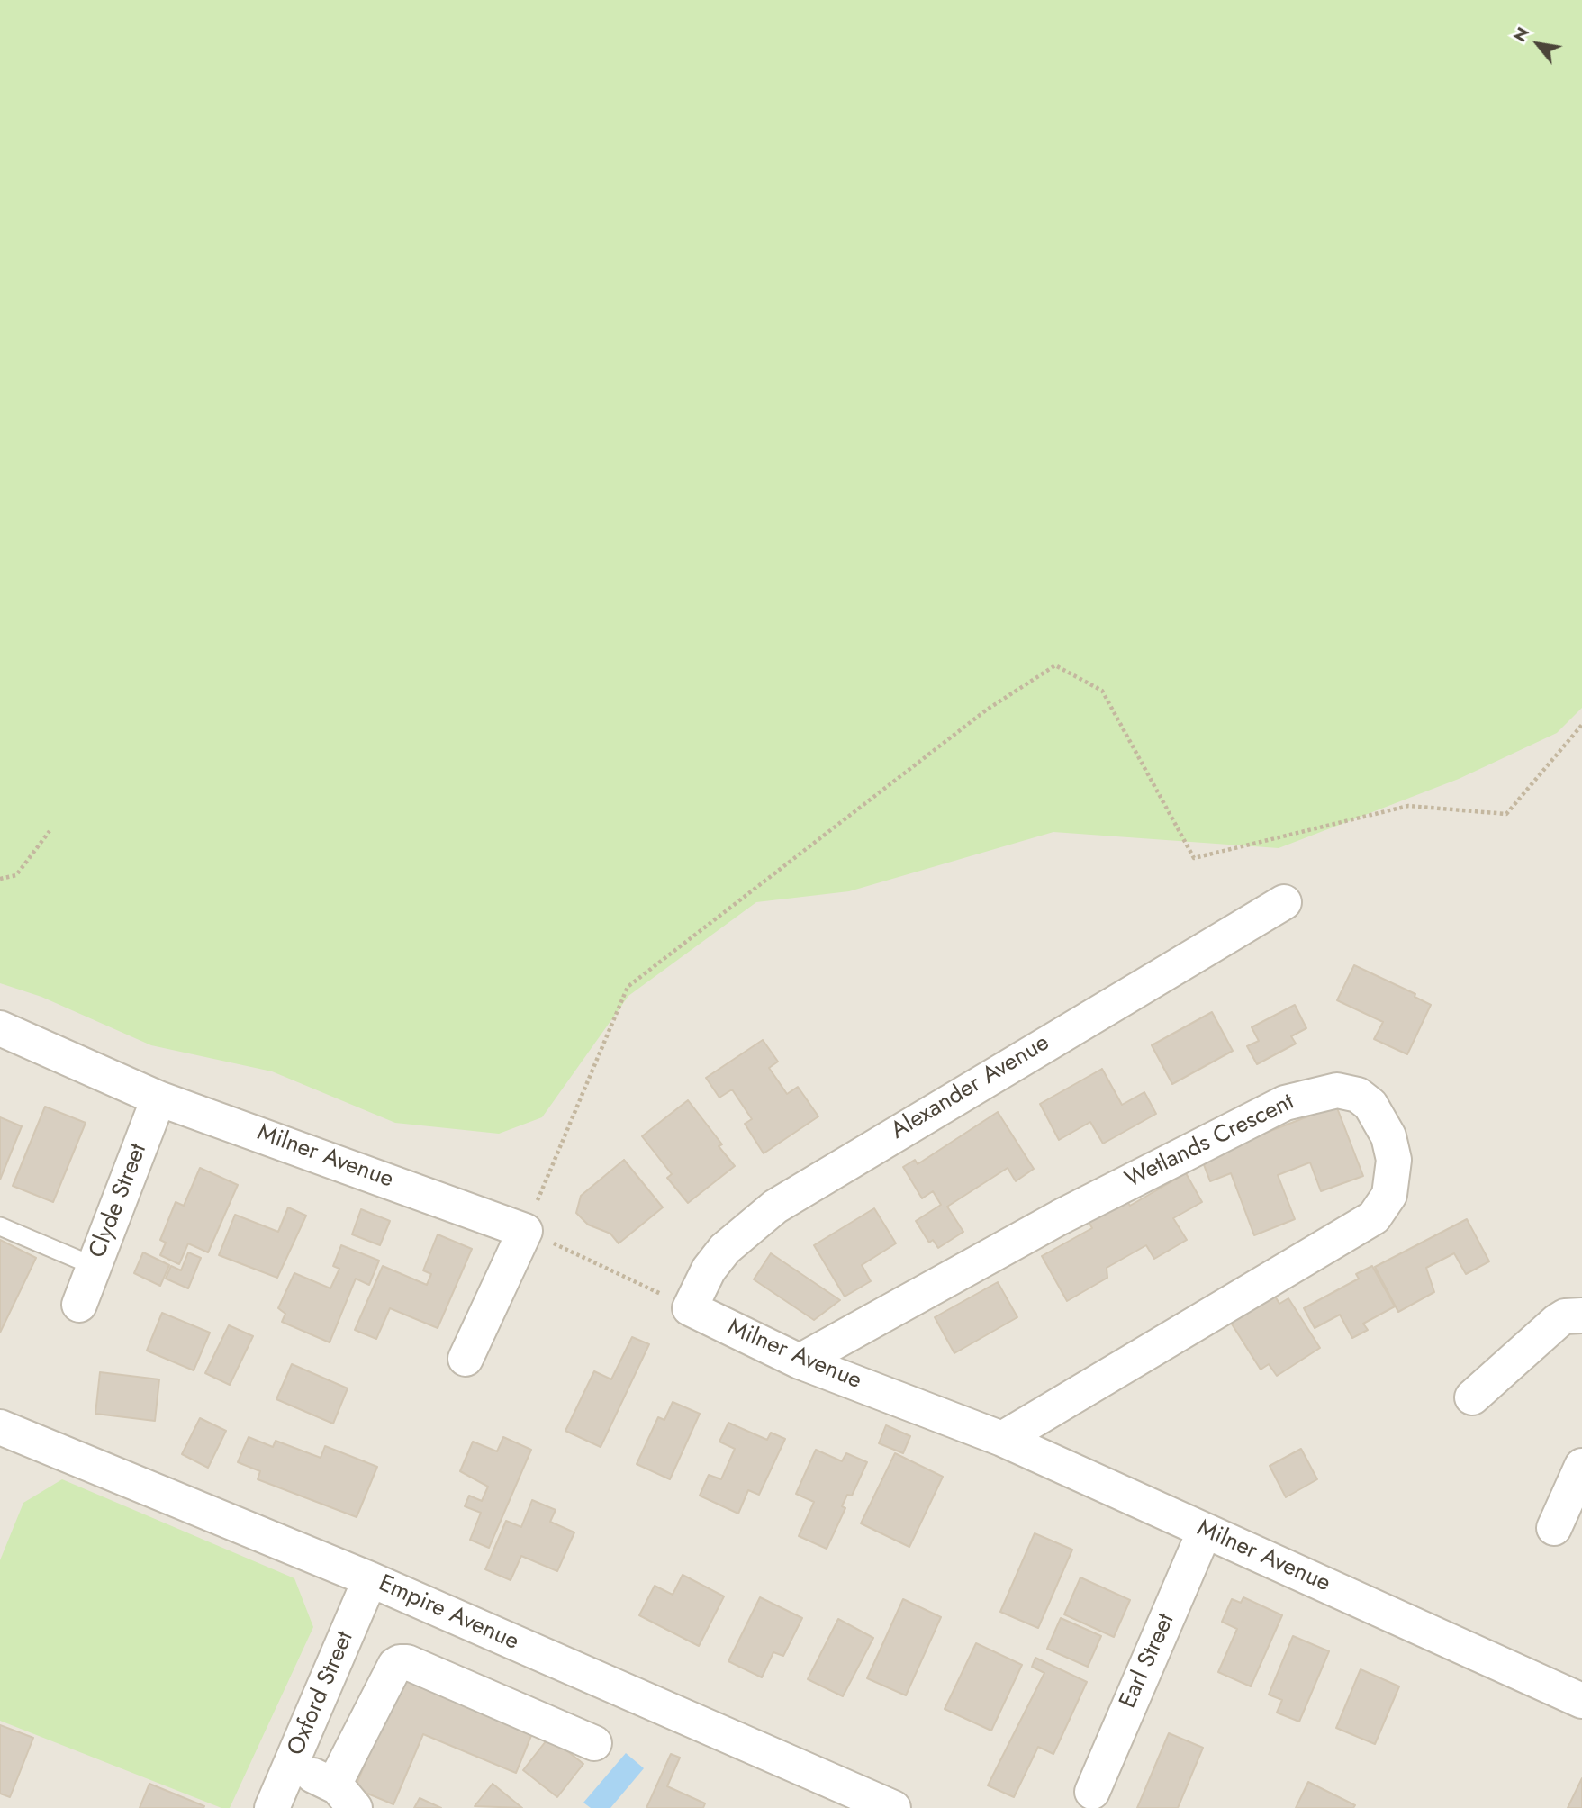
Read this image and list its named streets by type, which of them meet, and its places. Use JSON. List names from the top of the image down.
{
  "streets": {
    "street": [
      "Alexander Avenue",
      "Wetlands Crescent",
      "Milner Avenue",
      "Clyde Street",
      "Empire Avenue",
      "Earl Street",
      "Oxford Street"
    ]
  },
  "crossings": [
    ["Alexander Avenue", "Milner Avenue"],
    ["Wetlands Crescent", "Milner Avenue"],
    ["Milner Avenue", "Clyde Street"],
    ["Milner Avenue", "Earl Street"],
    ["Empire Avenue", "Oxford Street"]
  ],
  "north": "top left"
}
